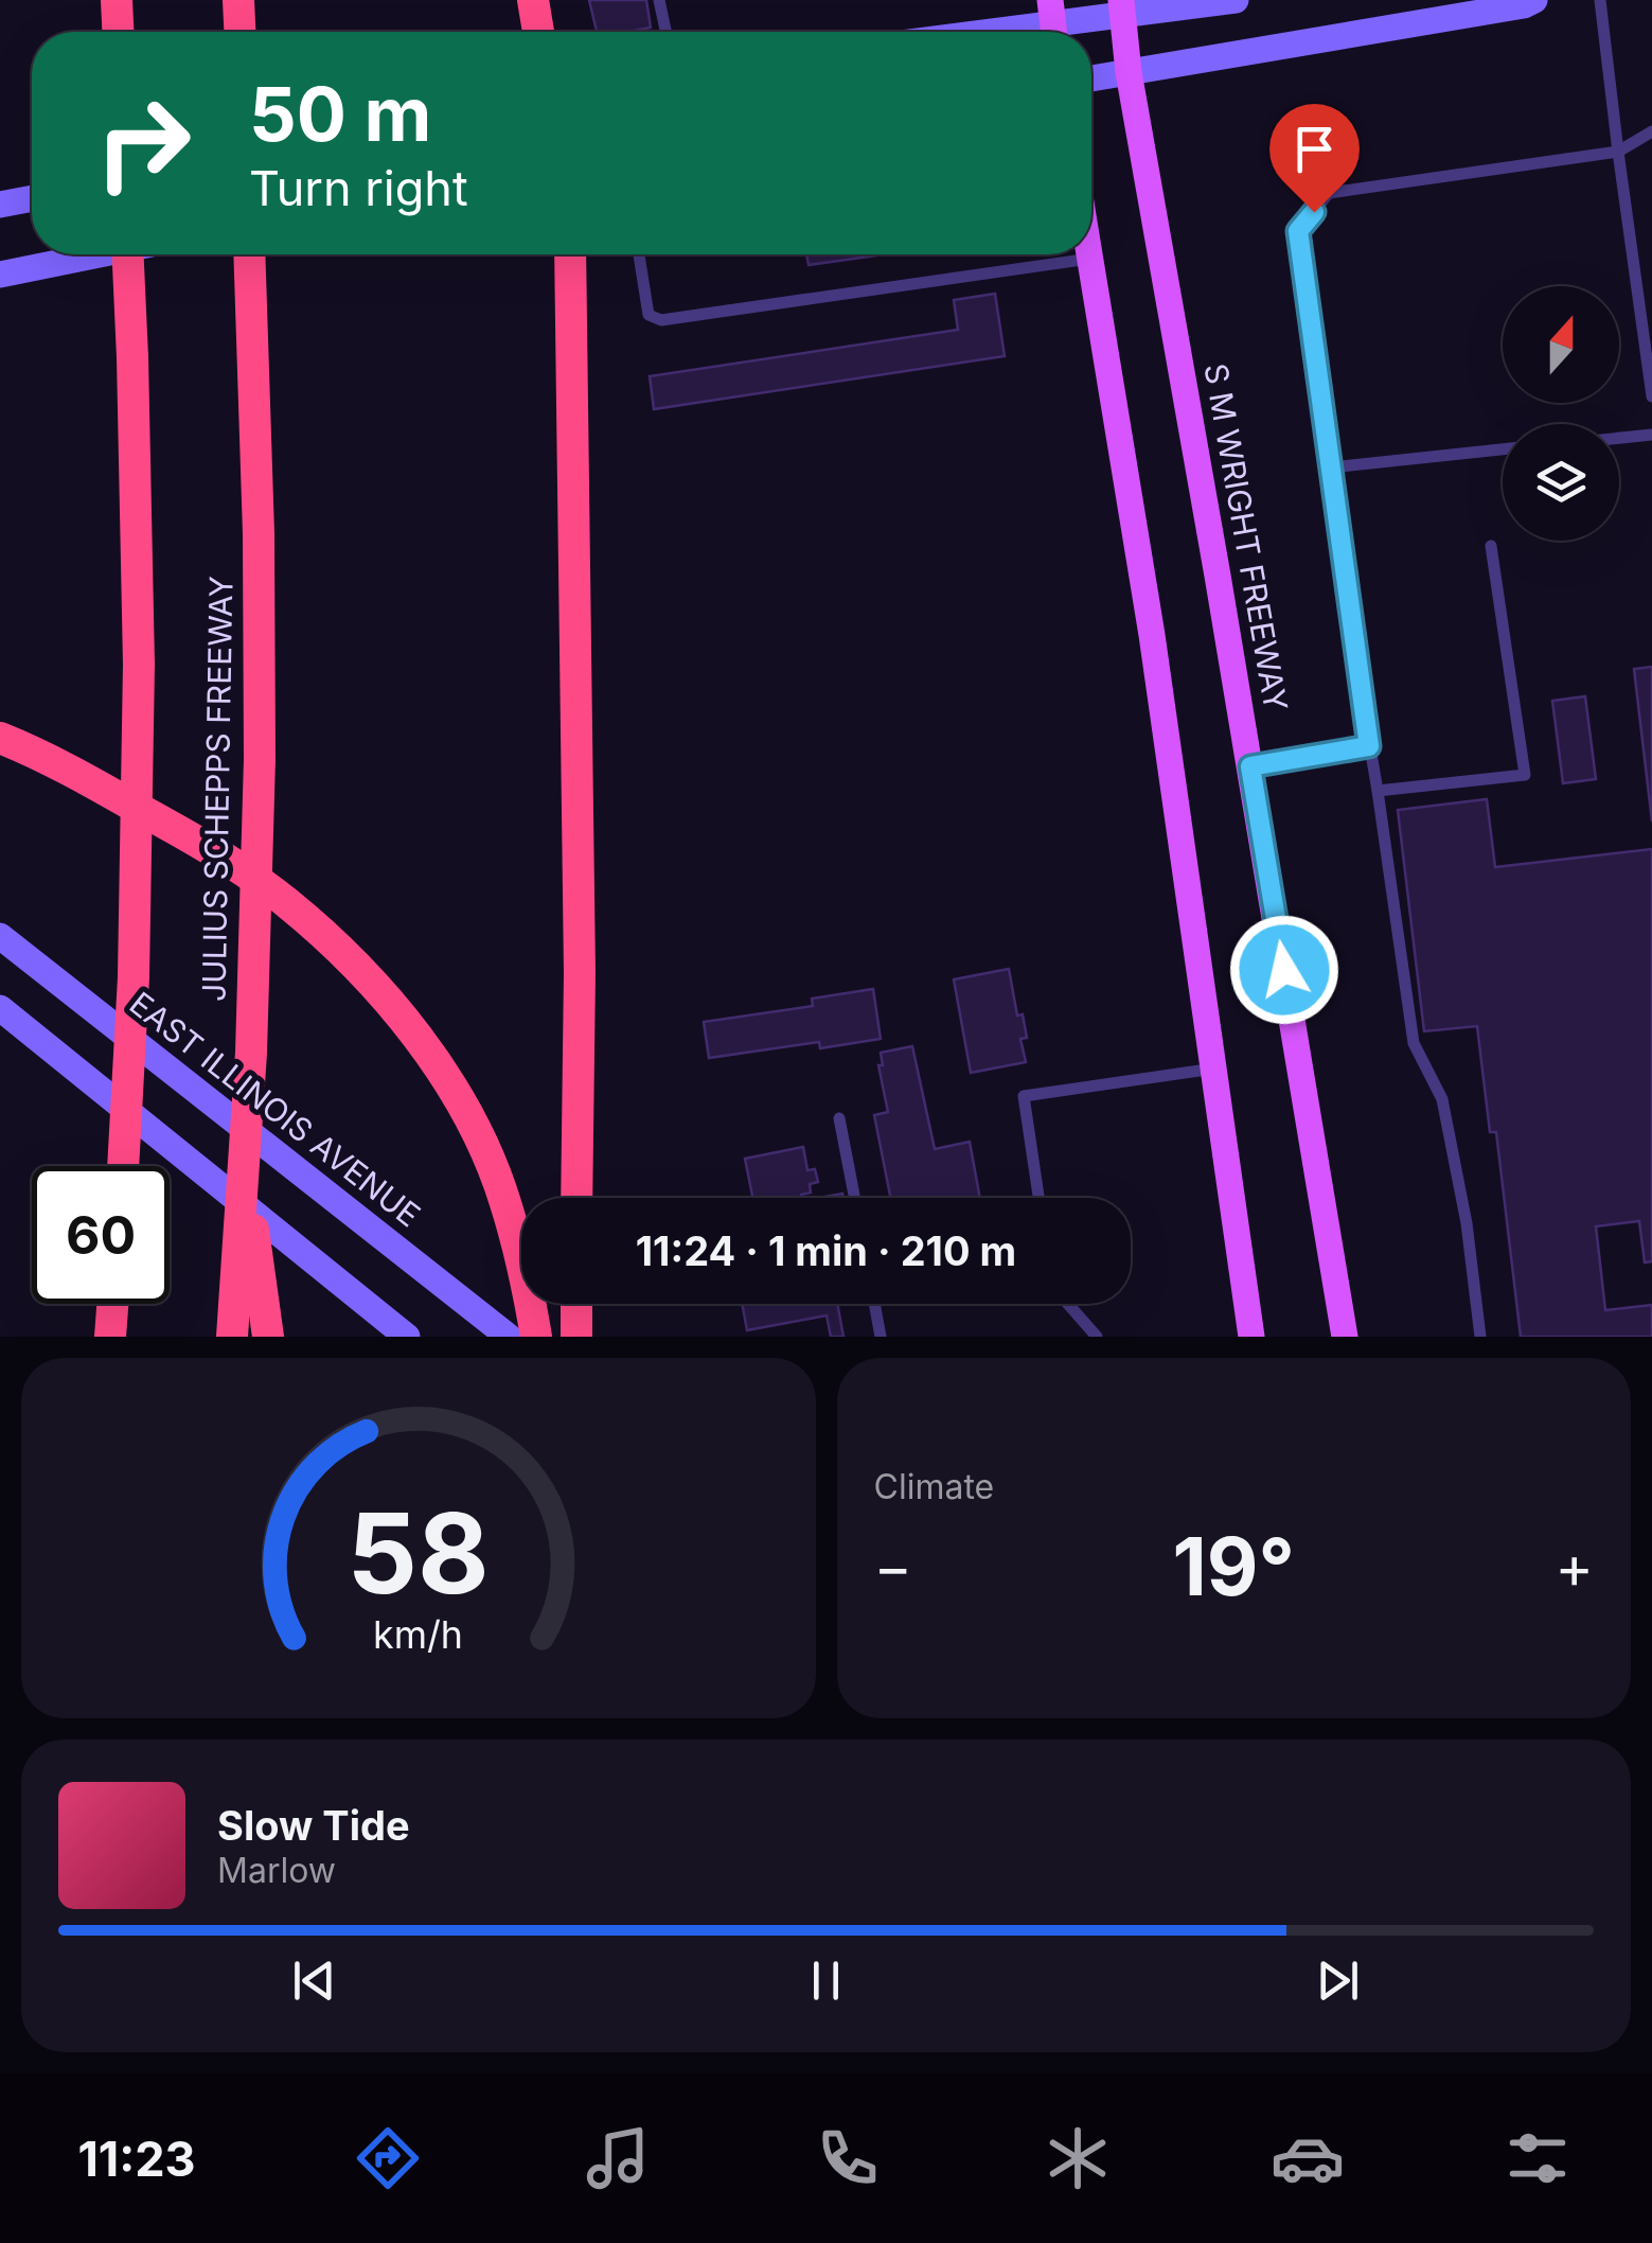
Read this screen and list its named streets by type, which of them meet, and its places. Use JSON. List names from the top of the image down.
{
  "streets": {
    "highway": ["JULIUS SCHEPPS FREEWAY"],
    "main road": ["S M WRIGHT FREEWAY", "EAST ILLINOIS AVENUE"]
  },
  "north": "top",
  "page": {
    "turn": ["50 m", "Turn right"],
    "limit": "60",
    "trip": "11:24 · 1 min · 210 m",
    "tile": "Climate",
    "heat": ["−", "19°", "+"],
    "song": ["Slow Tide", "Marlow"],
    "tabs": "11:23",
    "gauge": ["58", "km/h"]
  }
}
